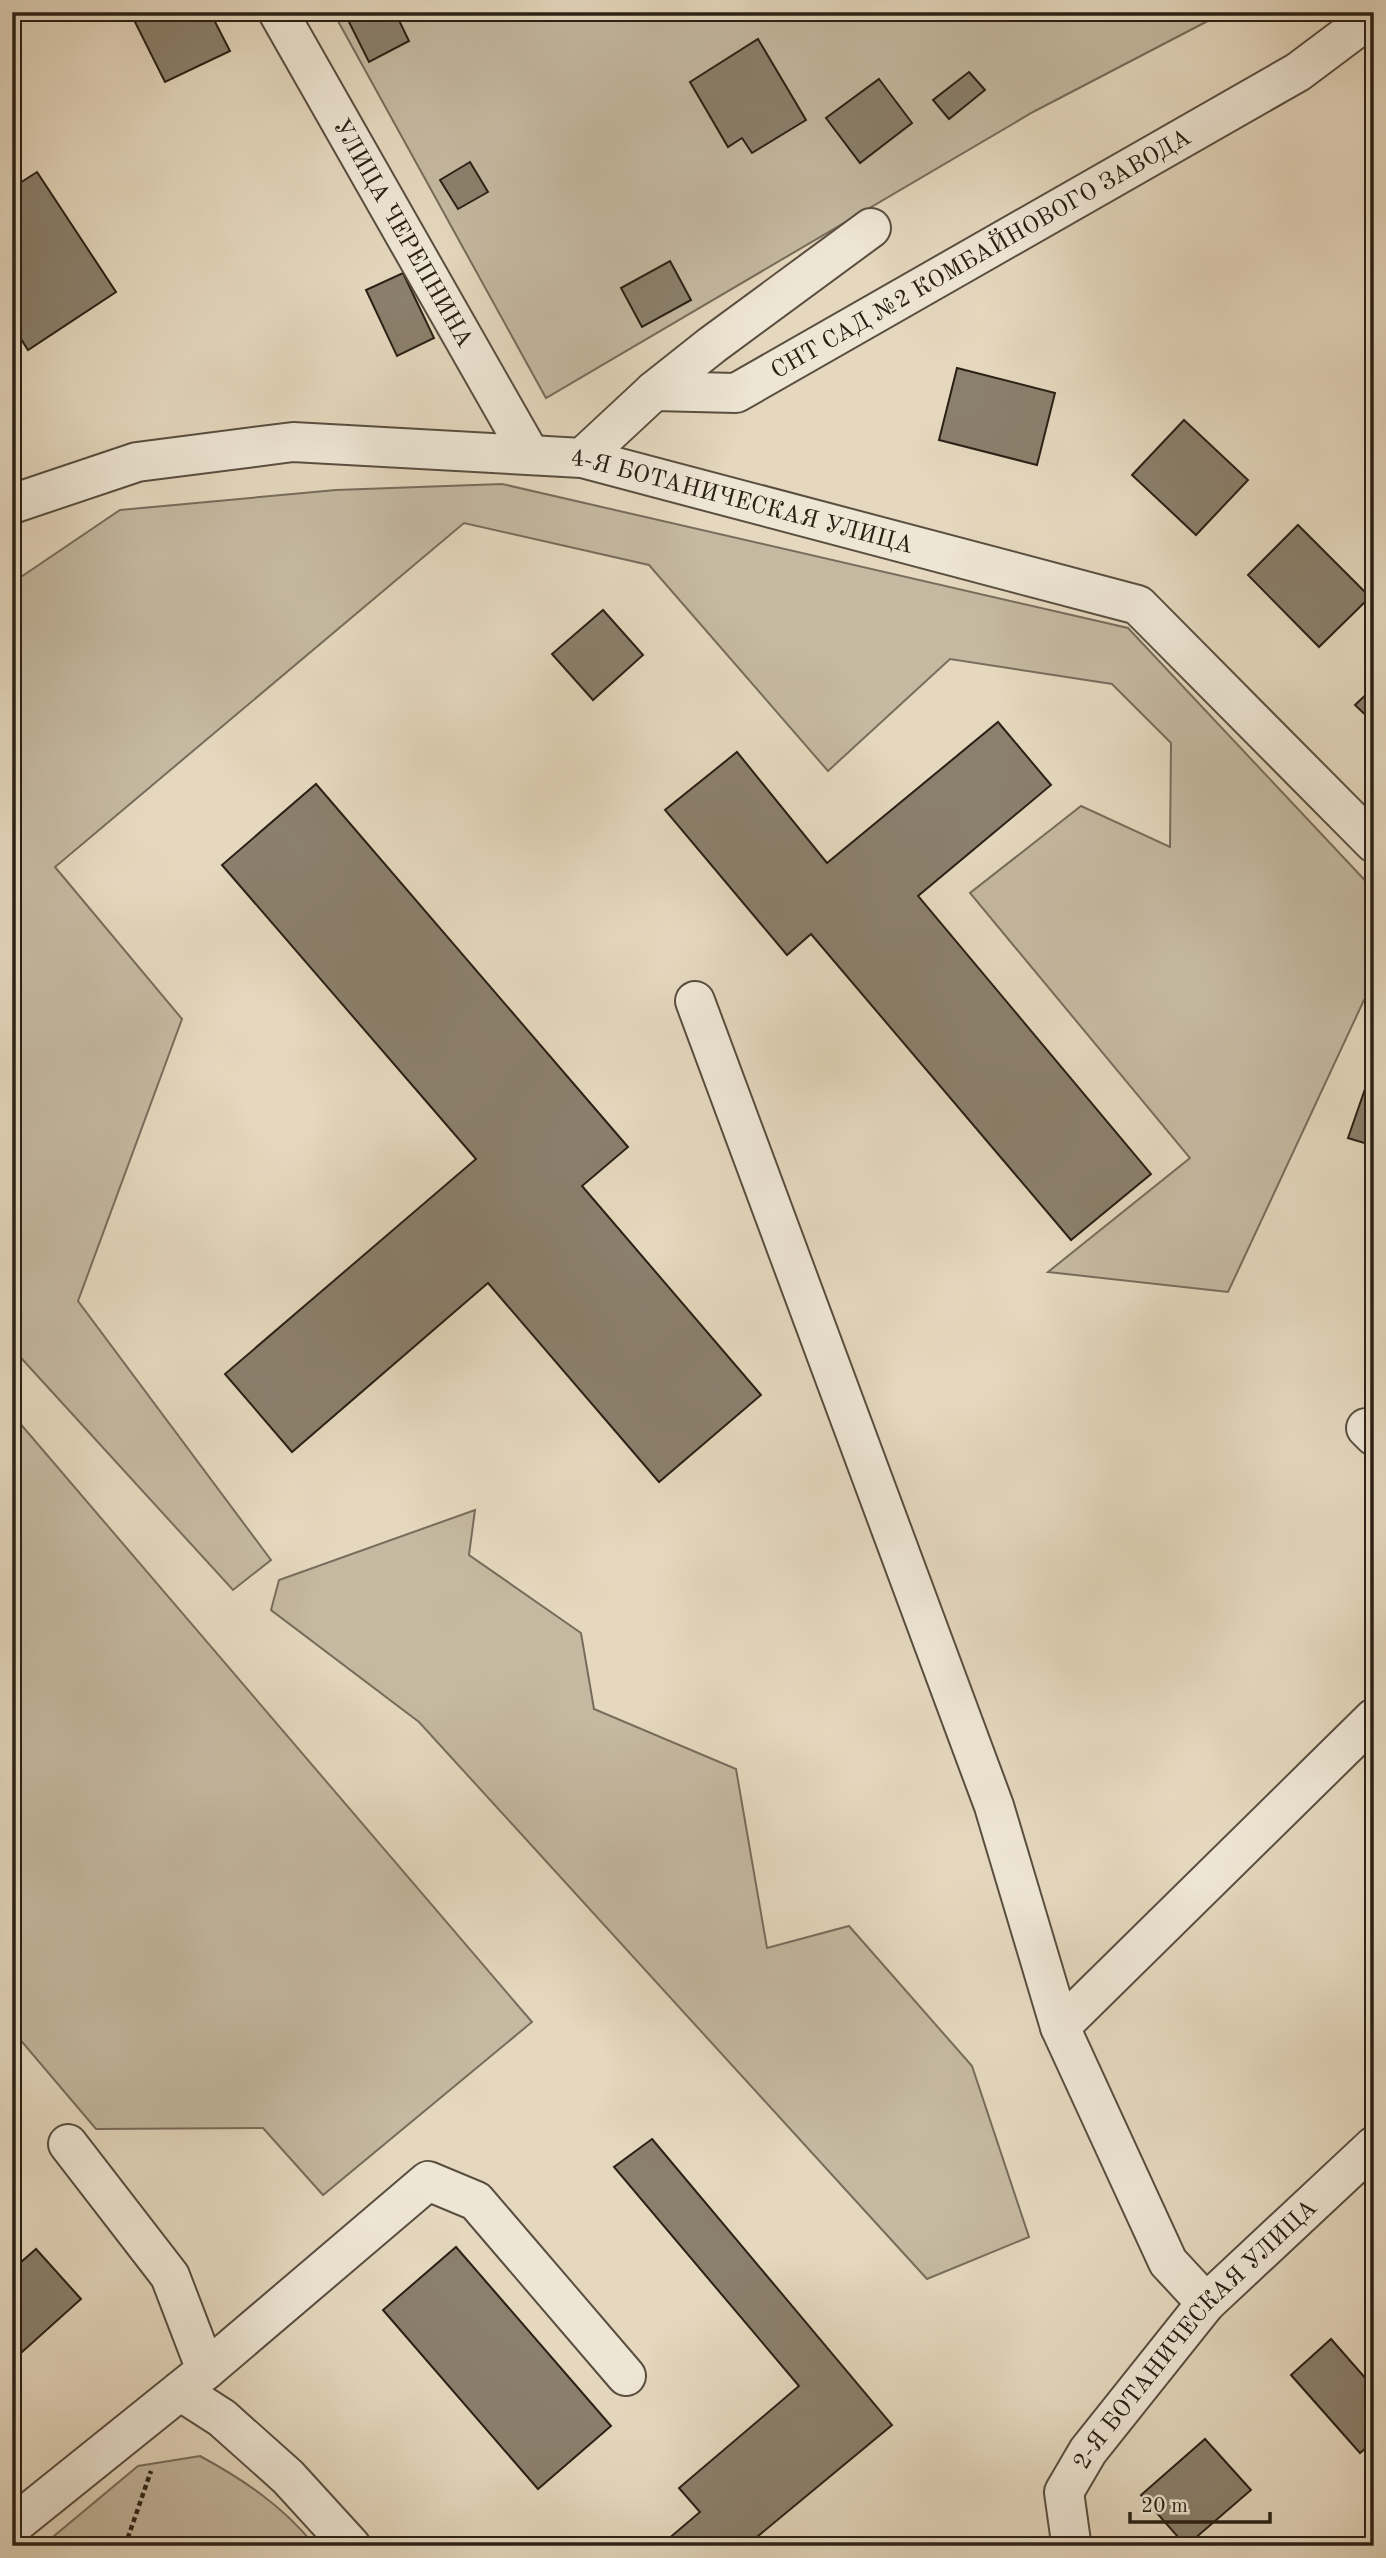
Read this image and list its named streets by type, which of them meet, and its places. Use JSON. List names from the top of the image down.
{
  "streets": {
    "street": [
      "УЛИЦА ЧЕРЕПНИНА",
      "СНТ САД №2 КОМБАЙНОВОГО ЗАВОДА",
      "4-Я БОТАНИЧЕСКАЯ УЛИЦА",
      "2-Я БОТАНИЧЕСКАЯ УЛИЦА"
    ]
  },
  "crossings": [
    ["УЛИЦА ЧЕРЕПНИНА", "4-Я БОТАНИЧЕСКАЯ УЛИЦА"]
  ],
  "scale_bar": "20 m"
}
